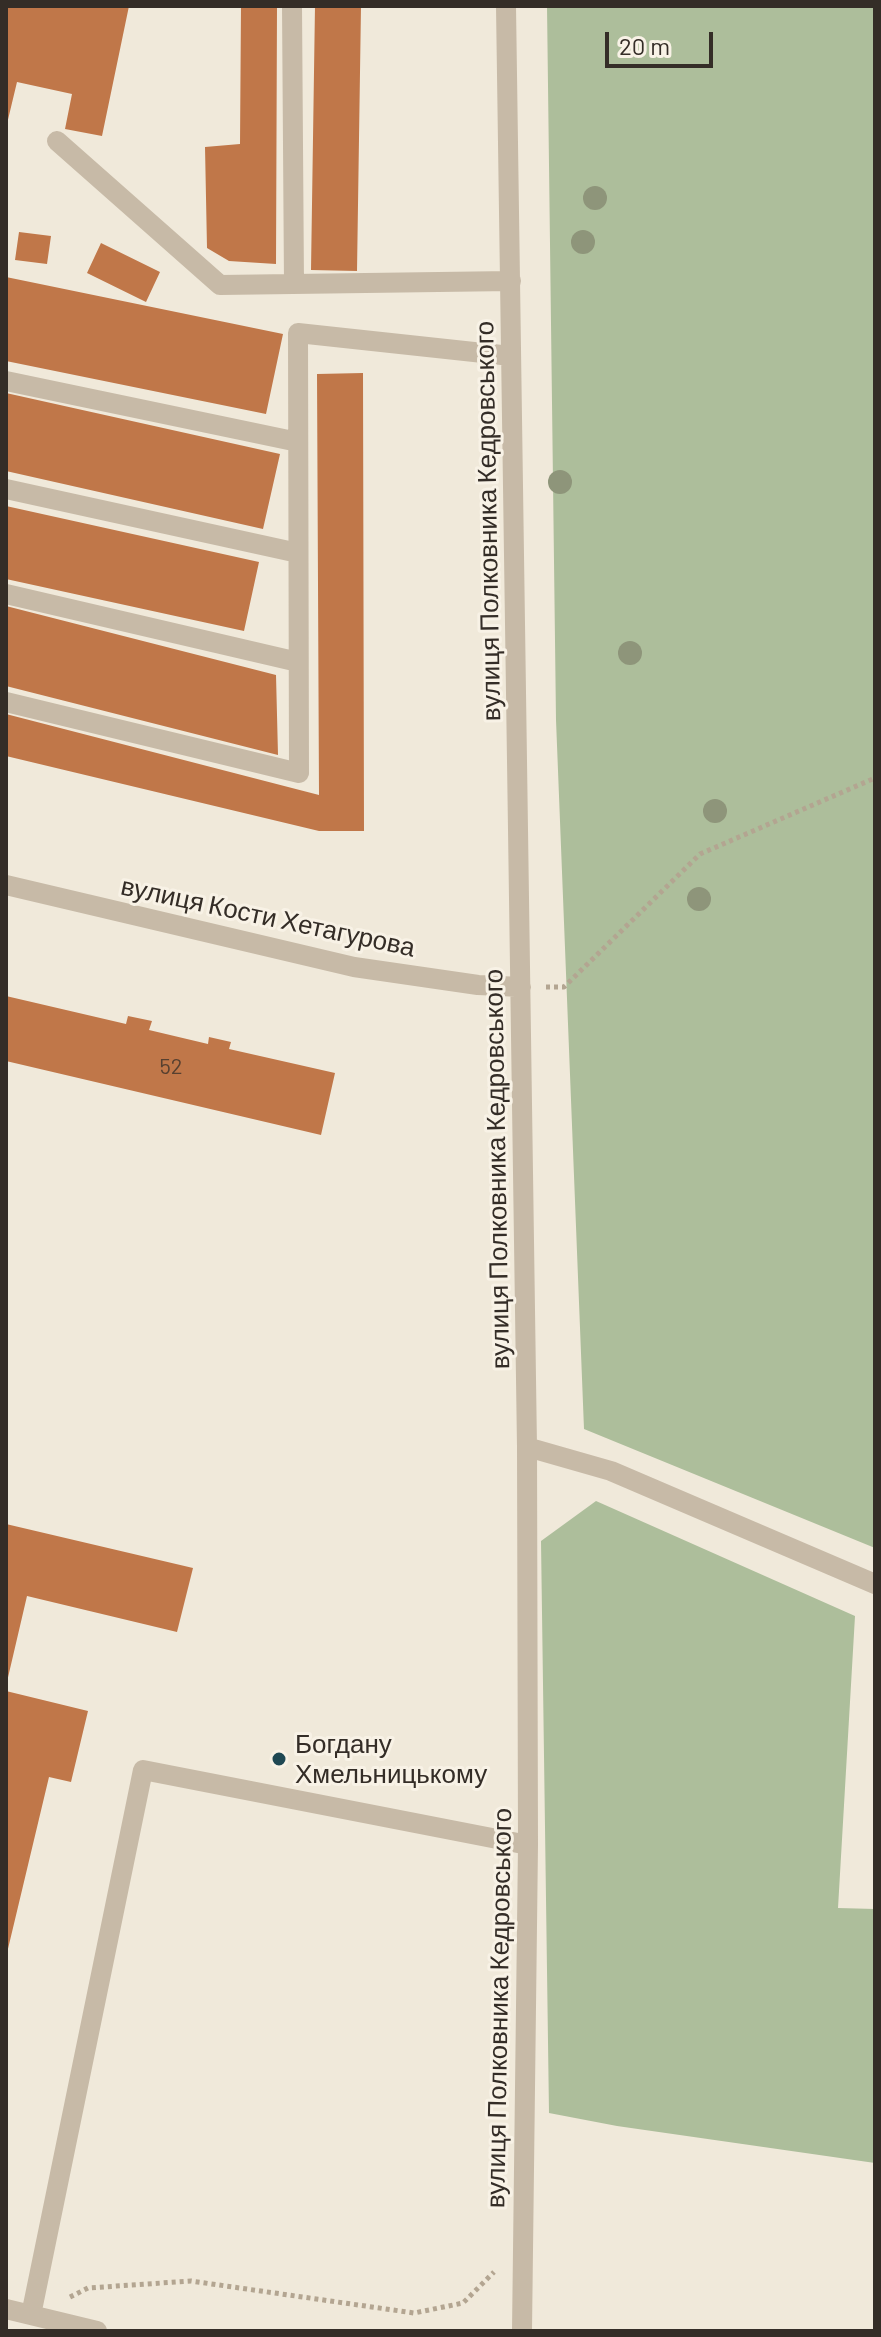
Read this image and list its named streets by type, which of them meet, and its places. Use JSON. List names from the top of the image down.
{
  "streets": {
    "street": ["вулиця Полковника Кедровського", "вулиця Кости Хетагурова"]
  },
  "crossings": [
    ["вулиця Полковника Кедровського", "вулиця Кости Хетагурова"]
  ],
  "places": ["Богдану Хмельницькому"],
  "house_numbers": ["52"],
  "scale_bar": "20 m"
}
